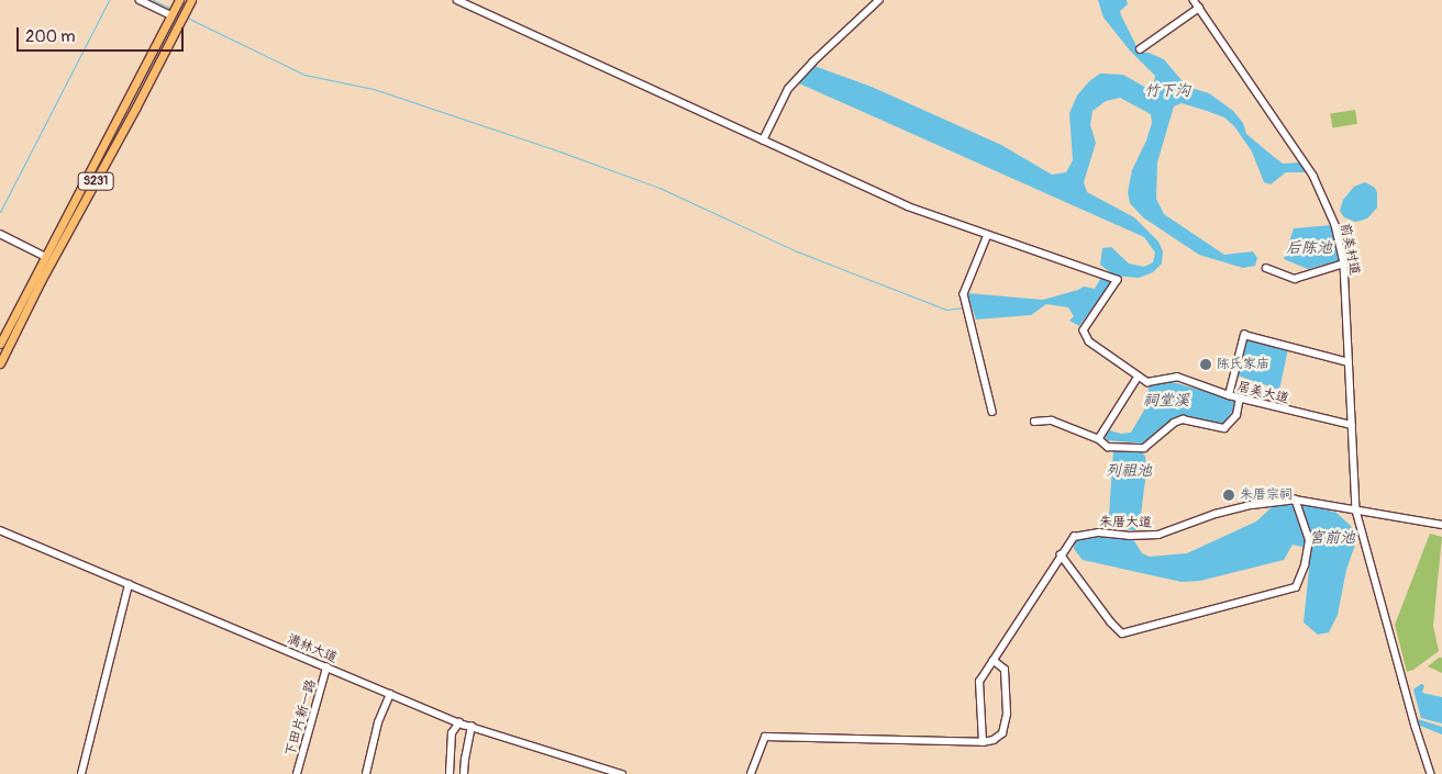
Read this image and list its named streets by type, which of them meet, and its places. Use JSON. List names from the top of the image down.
{
  "streets": {
    "main road": ["S231"],
    "street": [
      "前美村道",
      "居美大道",
      "朱厝大道",
      "满林大道",
      "下田片新一路"
    ]
  },
  "crossings": [
    ["前美村道", "居美大道"],
    ["前美村道", "朱厝大道"],
    ["满林大道", "下田片新一路"]
  ],
  "water": [
    "竹下沟",
    "后陈池",
    "祠堂溪",
    "列祖池",
    "宫前池"
  ],
  "places": ["陈氏家庙", "朱厝宗祠"],
  "scale_bar": "200 m"
}
